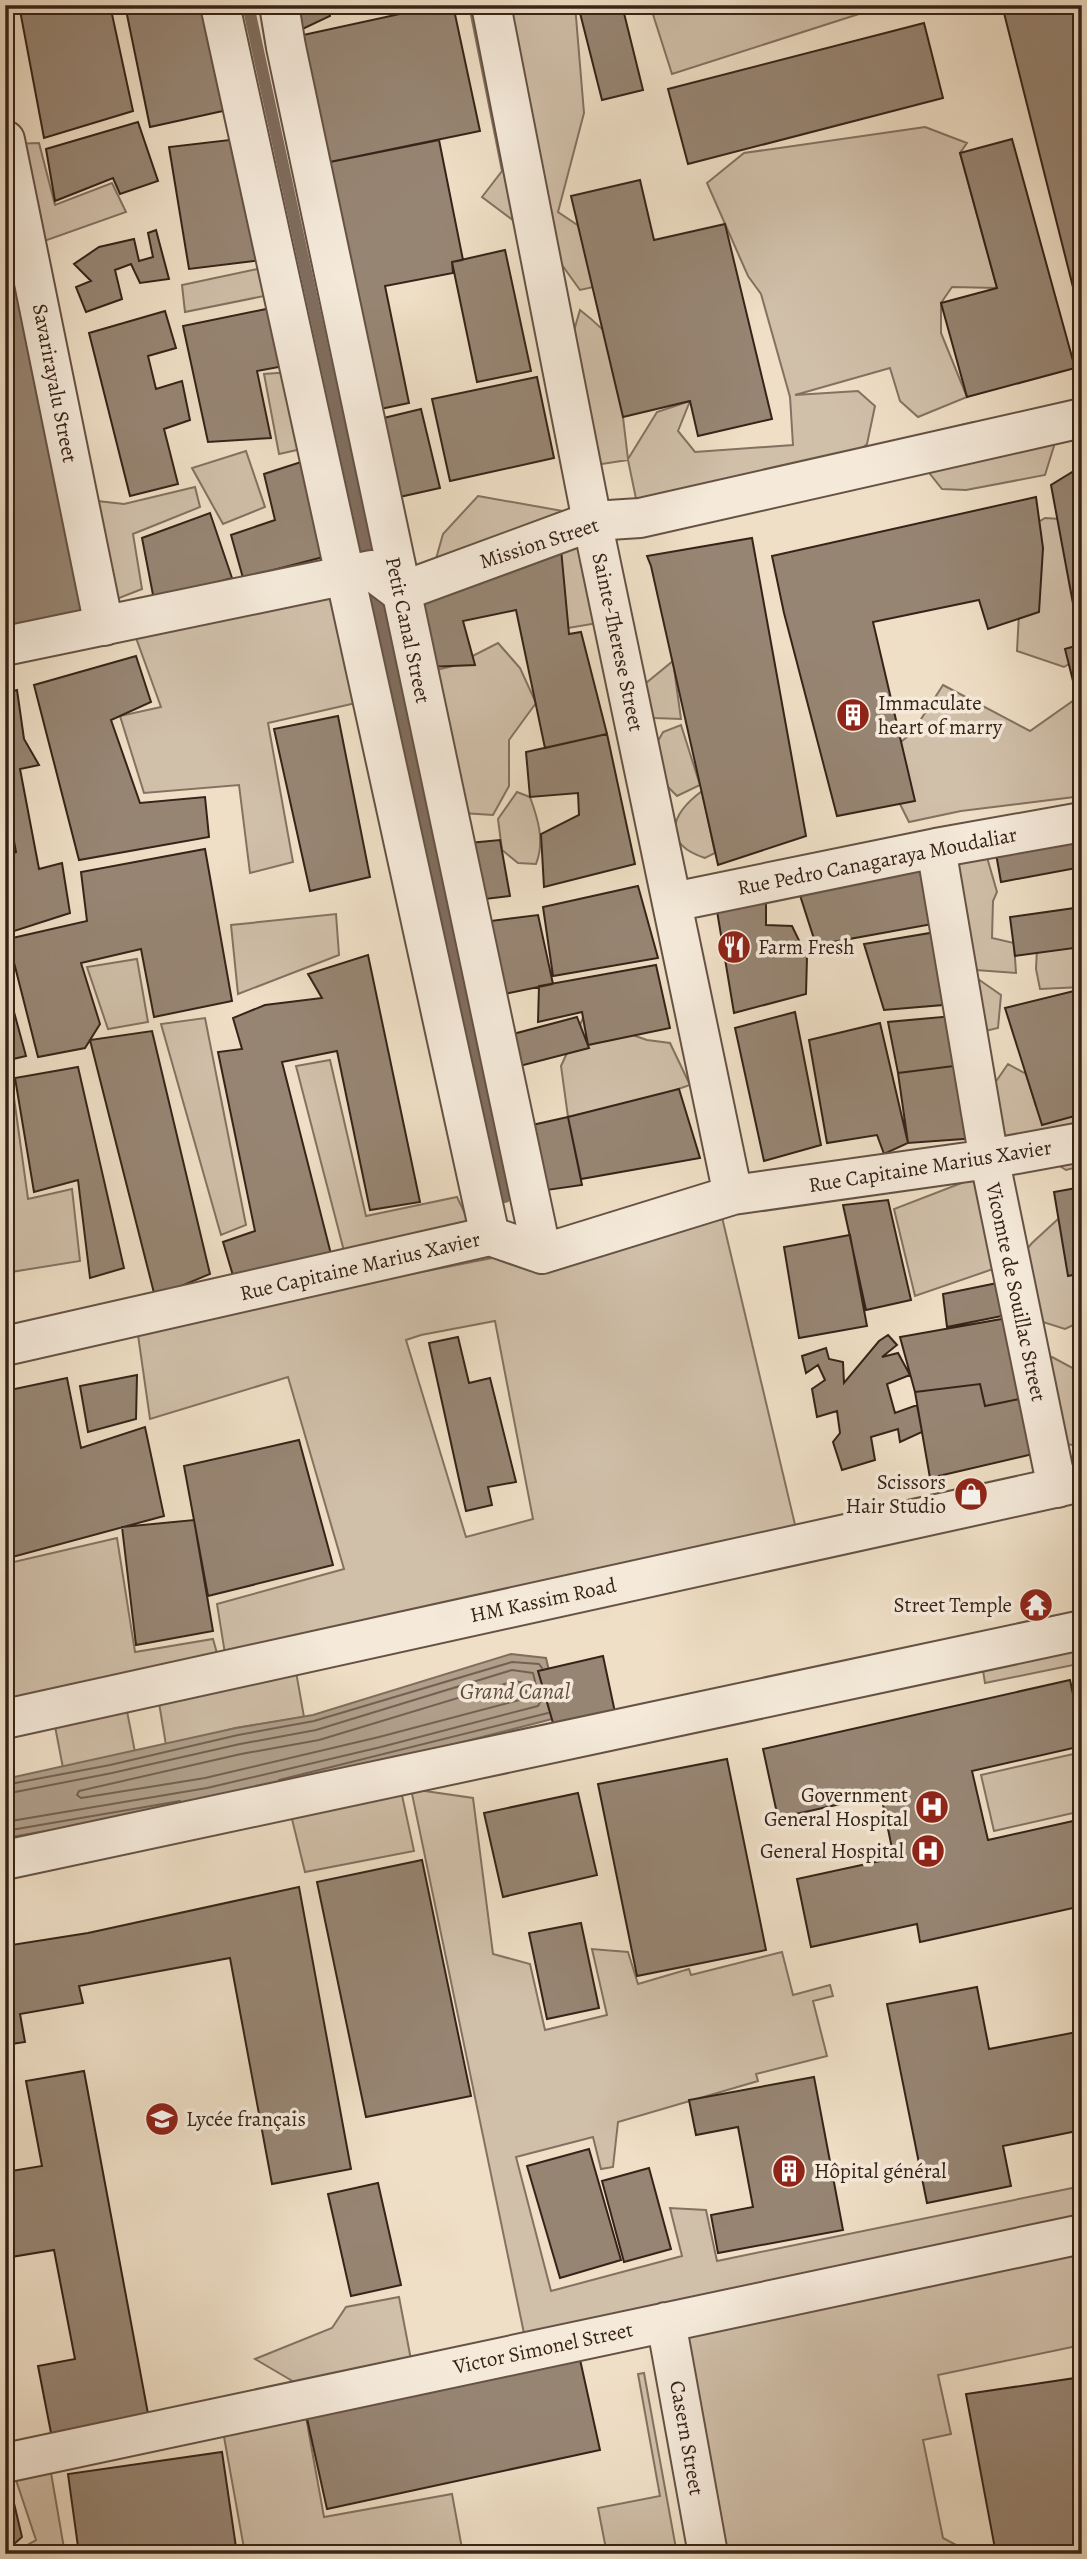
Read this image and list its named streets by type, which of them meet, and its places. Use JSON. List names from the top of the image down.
{
  "streets": {
    "street": [
      "Savarirayalu Street",
      "Mission Street",
      "Petit Canal Street",
      "Sainte-Therese Street",
      "Rue Pedro Canagaraya Moudaliar",
      "Rue Capitaine Marius Xavier",
      "Vicomte de Souillac Street",
      "HM Kassim Road",
      "Victor Simonel Street",
      "Casern Street"
    ]
  },
  "crossings": [
    ["Mission Street", "Petit Canal Street"],
    ["Mission Street", "Sainte-Therese Street"],
    ["Petit Canal Street", "Rue Capitaine Marius Xavier"],
    ["Sainte-Therese Street", "Rue Pedro Canagaraya Moudaliar"],
    ["Sainte-Therese Street", "Rue Capitaine Marius Xavier"],
    ["Rue Pedro Canagaraya Moudaliar", "Vicomte de Souillac Street"],
    ["Rue Capitaine Marius Xavier", "Vicomte de Souillac Street"],
    ["Vicomte de Souillac Street", "HM Kassim Road"],
    ["Victor Simonel Street", "Casern Street"]
  ],
  "water": ["Grand Canal"],
  "places": {
    "building": ["Immaculate heart of marry", "Hôpital général"],
    "restaurant": ["Farm Fresh"],
    "shop": ["Scissors Hair Studio"],
    "temple": ["Street Temple"],
    "hospital": ["Government General Hospital", "General Hospital"],
    "school or university": ["Lycée français"]
  }
}
